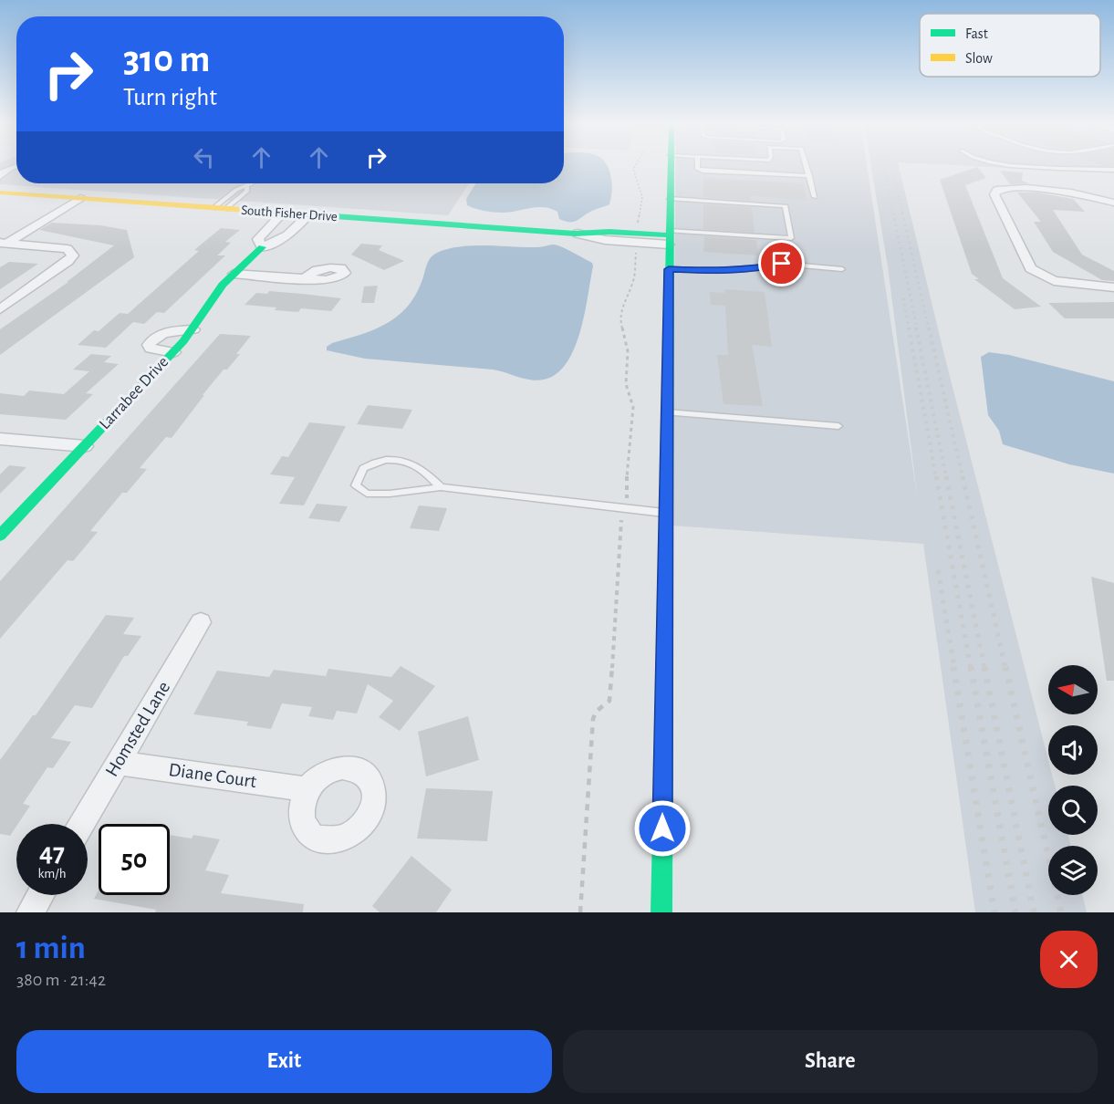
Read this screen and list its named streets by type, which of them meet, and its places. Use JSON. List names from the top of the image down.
{
  "streets": {
    "street": [
      "South Fisher Drive",
      "Larrabee Drive",
      "Homsted Lane",
      "Diane Court"
    ]
  },
  "crossings": [
    ["South Fisher Drive", "Larrabee Drive"],
    ["Homsted Lane", "Diane Court"]
  ],
  "legend": ["Fast", "Slow"],
  "north": "left",
  "page": {
    "turn": ["310 m", "Turn right"],
    "speed": "47 km/h",
    "limit": "50",
    "heading": ["1 min", "380 m · 21:42"],
    "buttons": ["Exit", "Share"]
  }
}
